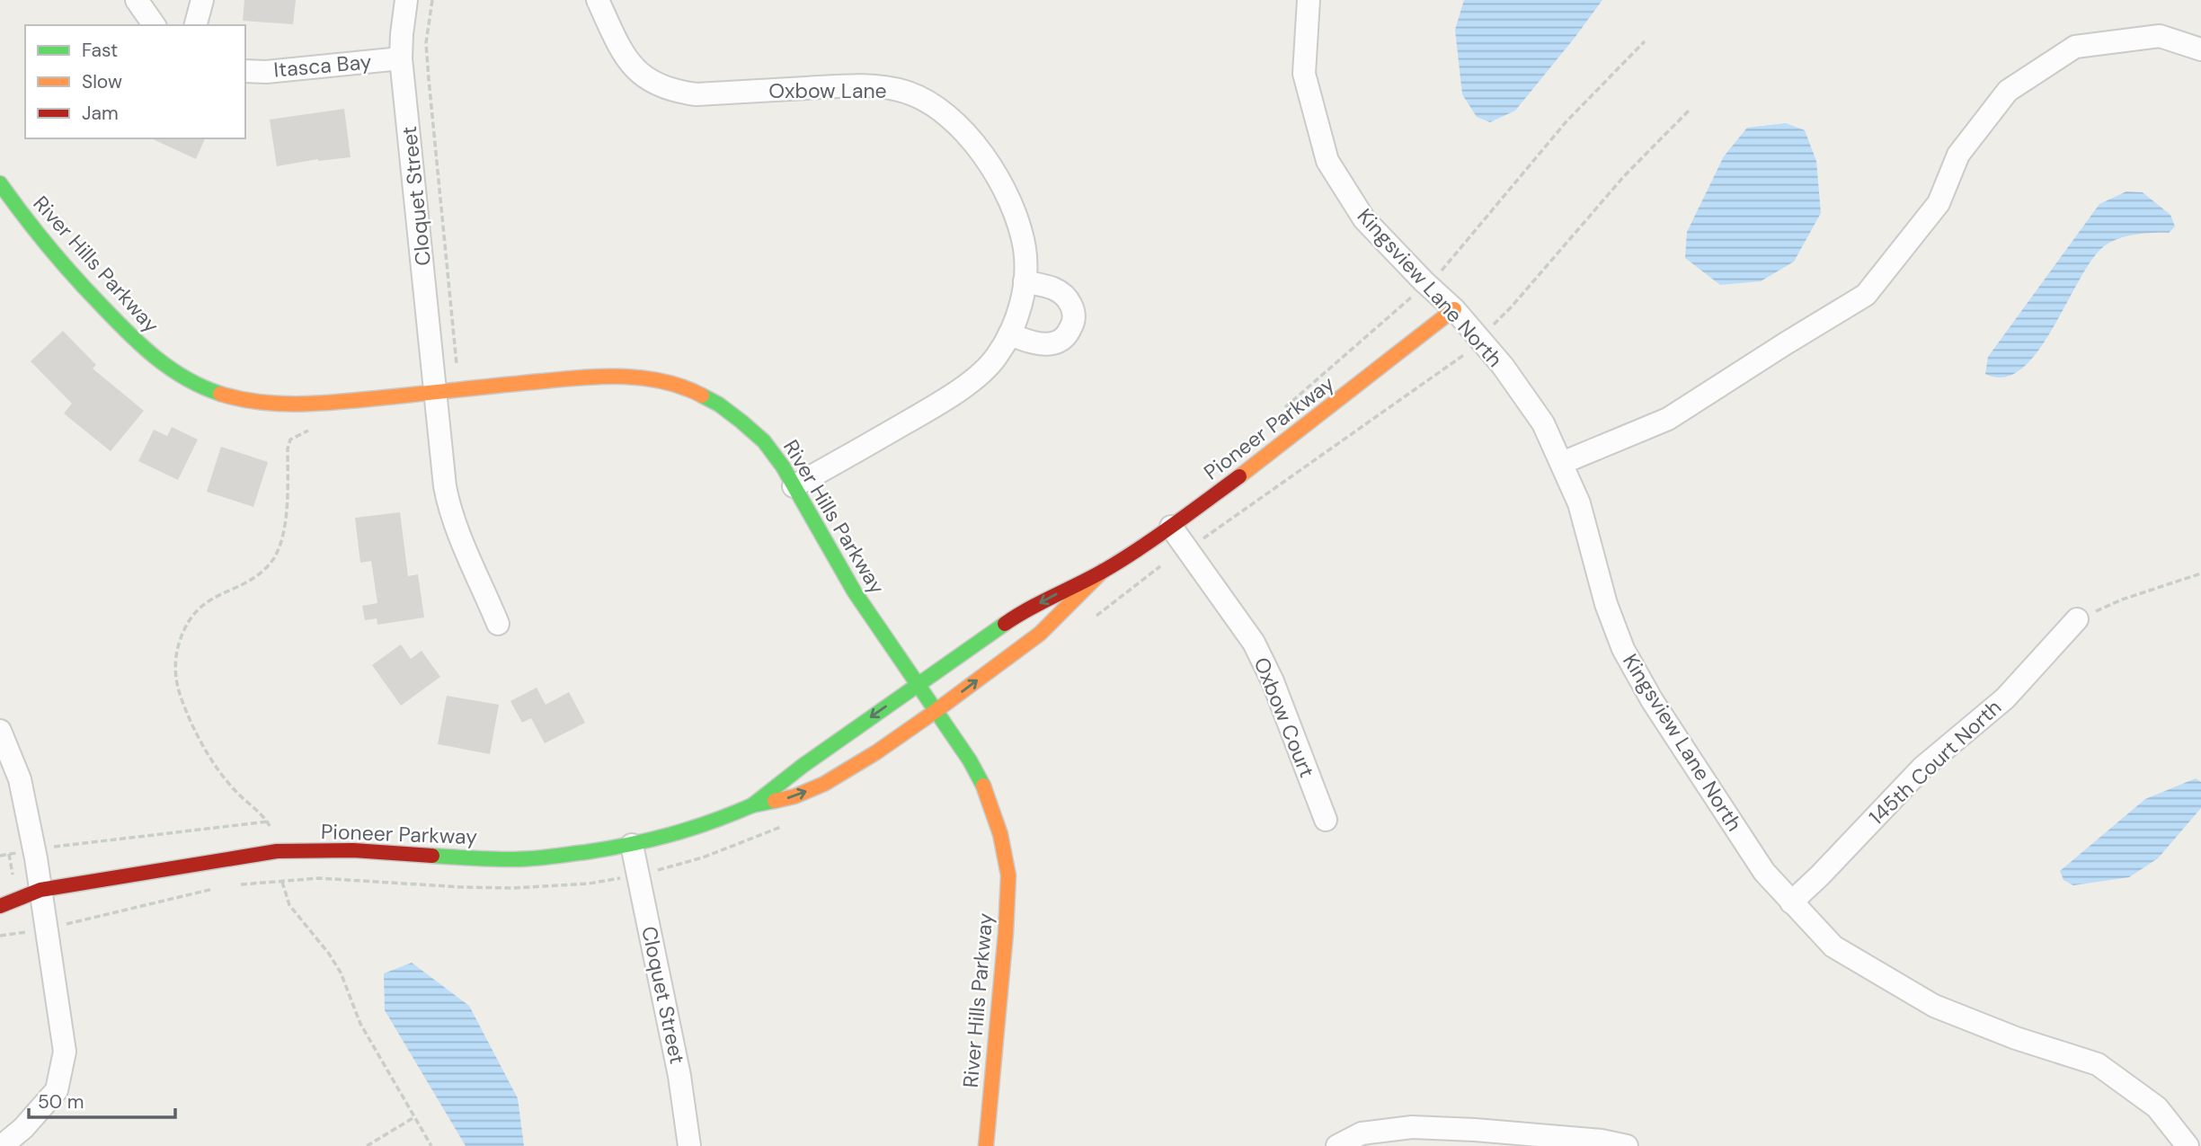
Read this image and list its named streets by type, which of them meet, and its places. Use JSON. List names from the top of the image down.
{
  "streets": {
    "street": [
      "Itasca Bay",
      "Oxbow Lane",
      "Cloquet Street",
      "River Hills Parkway",
      "Kingsview Lane North",
      "Pioneer Parkway",
      "Oxbow Court",
      "145th Court North"
    ]
  },
  "crossings": [
    ["Itasca Bay", "Cloquet Street"],
    ["Oxbow Lane", "River Hills Parkway"],
    ["Cloquet Street", "River Hills Parkway"],
    ["Cloquet Street", "Pioneer Parkway"],
    ["River Hills Parkway", "Pioneer Parkway"],
    ["Kingsview Lane North", "Pioneer Parkway"],
    ["Kingsview Lane North", "145th Court North"],
    ["Pioneer Parkway", "Oxbow Court"]
  ],
  "legend": ["Fast", "Slow", "Jam"],
  "scale_bar": "50 m"
}
